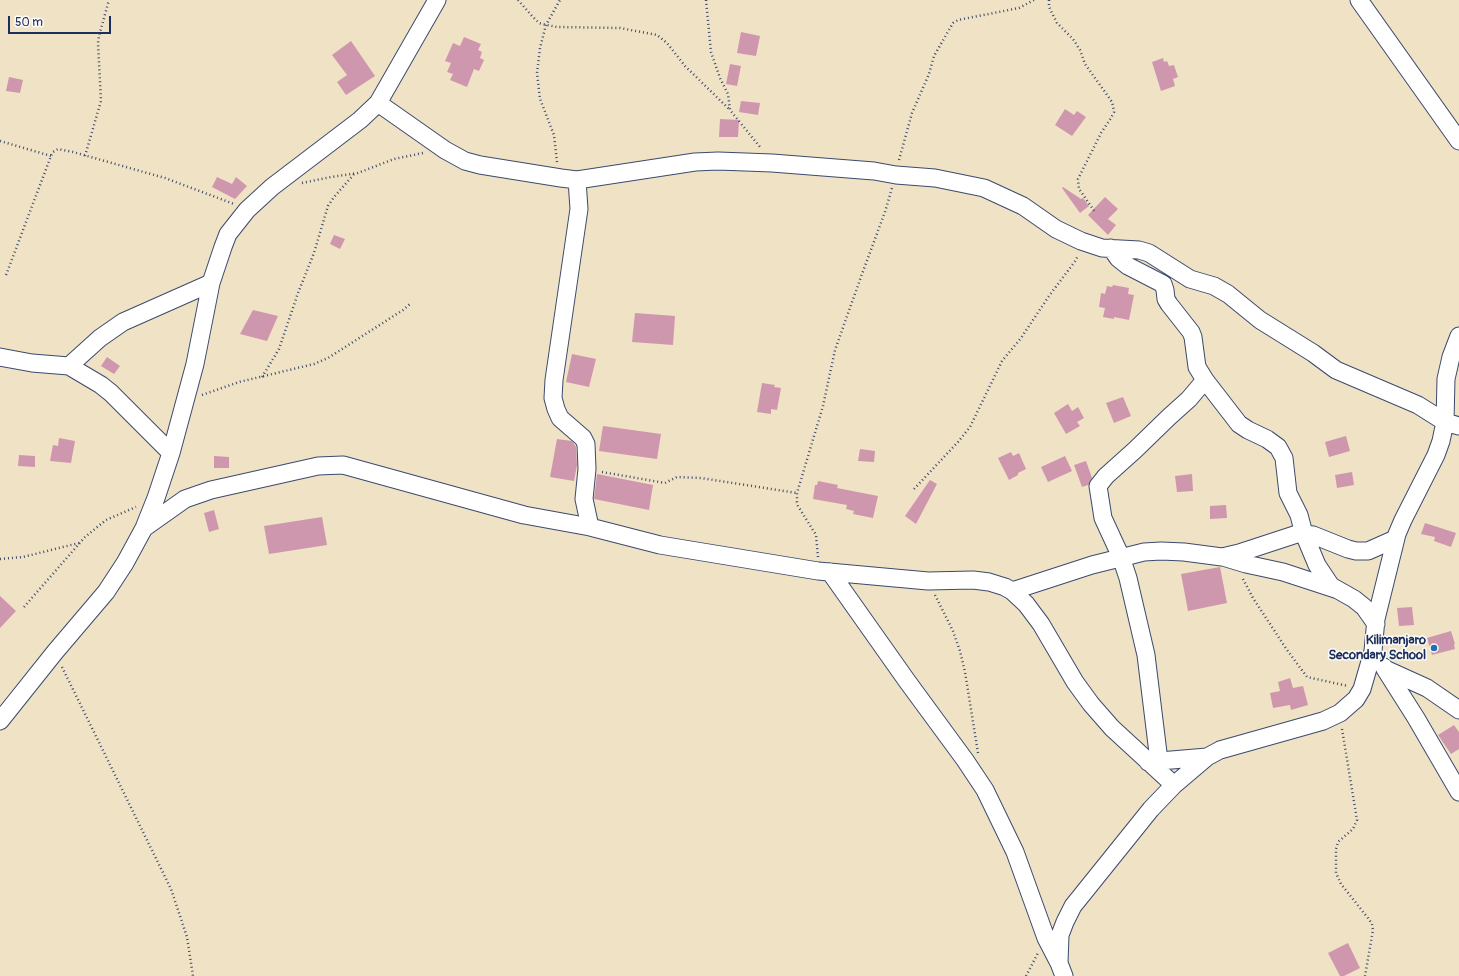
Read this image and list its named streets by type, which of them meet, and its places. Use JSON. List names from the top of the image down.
{
  "places": ["Kilimanjaro Secondary School"],
  "scale_bar": "50 m"
}
